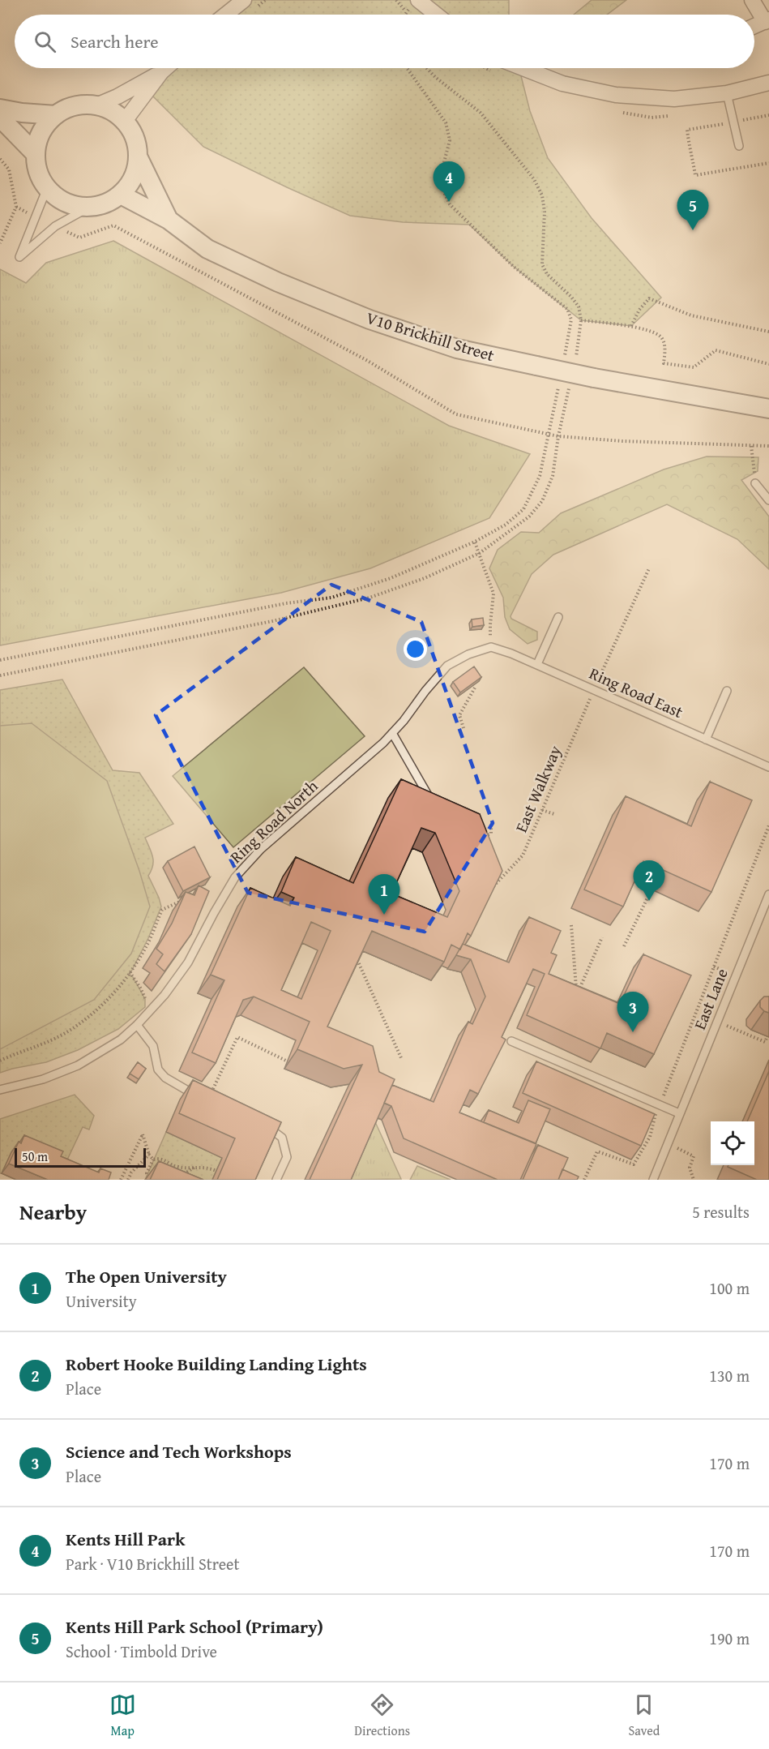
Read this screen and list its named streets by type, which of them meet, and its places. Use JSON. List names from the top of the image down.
{
  "streets": {
    "street": ["V10 Brickhill Street"],
    "lane": ["Ring Road East", "Ring Road North", "East Lane"],
    "path": ["East Walkway"]
  },
  "crossings": [
    ["Ring Road East", "East Walkway"],
    ["Ring Road East", "Ring Road North"]
  ],
  "scale_bar": "50 m",
  "page": {
    "search": "Search here",
    "pins": [
      "4",
      "5",
      "2",
      "1",
      "3"
    ],
    "scale": "50 m",
    "heading": ["Nearby", "5 results"],
    "list": [
      {
        "mark": "1",
        "name": "The Open University",
        "note": "University",
        "value": "100 m"
      },
      {
        "mark": "2",
        "name": "Robert Hooke Building Landing Lights",
        "note": "Place",
        "value": "130 m"
      },
      {
        "mark": "3",
        "name": "Science and Tech Workshops",
        "note": "Place",
        "value": "170 m"
      },
      {
        "mark": "4",
        "name": "Kents Hill Park",
        "note": "Park · V10 Brickhill Street",
        "value": "170 m"
      },
      {
        "mark": "5",
        "name": "Kents Hill Park School (Primary)",
        "note": "School · Timbold Drive",
        "value": "190 m"
      }
    ],
    "nav": ["Map", "Directions", "Saved"]
  }
}
